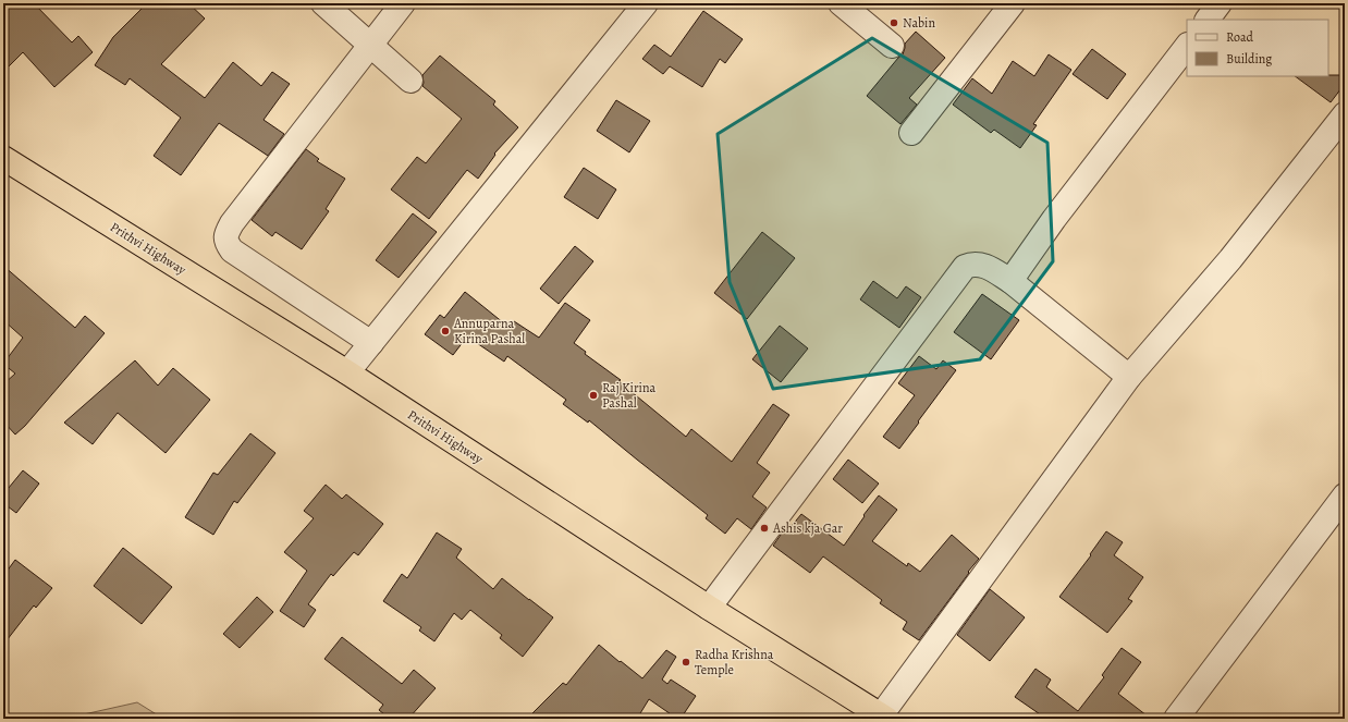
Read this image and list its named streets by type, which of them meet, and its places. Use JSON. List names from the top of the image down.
{
  "streets": {
    "highway": ["Prithvi Highway"]
  },
  "places": [
    "Nabin",
    "Annuparna Kirina Pashal",
    "Raj Kirina Pashal",
    "Ashis kja Gar",
    "Radha Krishna Temple"
  ],
  "legend": ["Road", "Building"]
}
